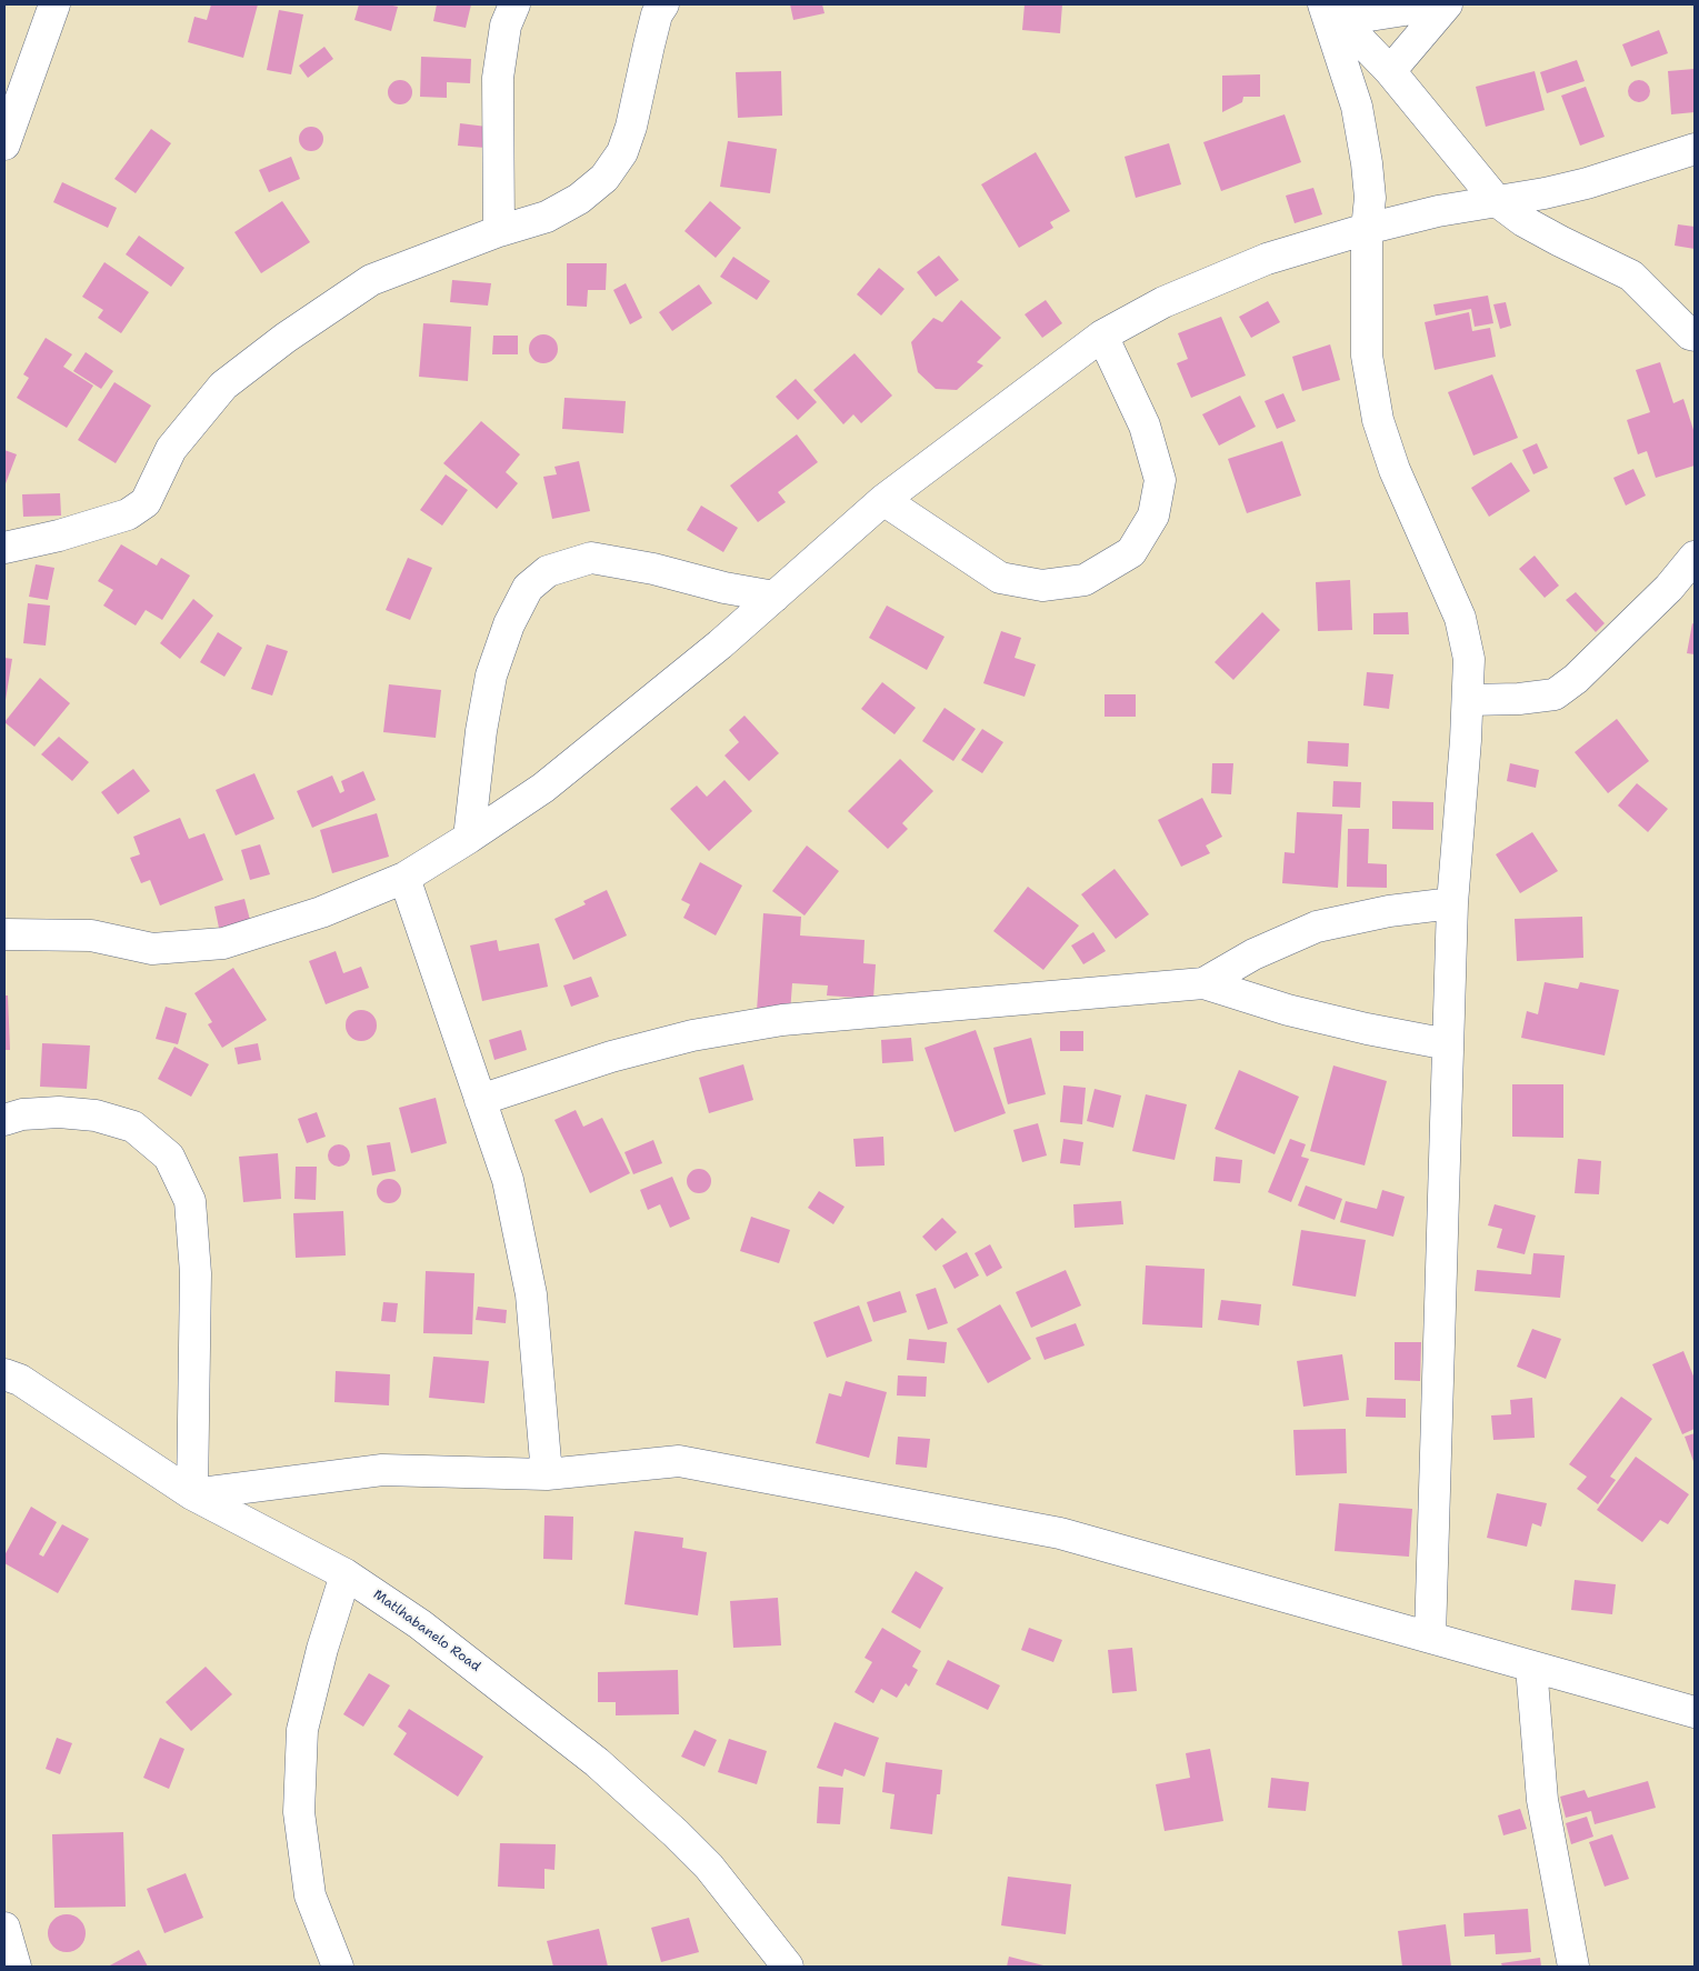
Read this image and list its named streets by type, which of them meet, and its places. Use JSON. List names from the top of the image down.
{
  "streets": {
    "street": ["Matlhabanelo Road"]
  }
}
